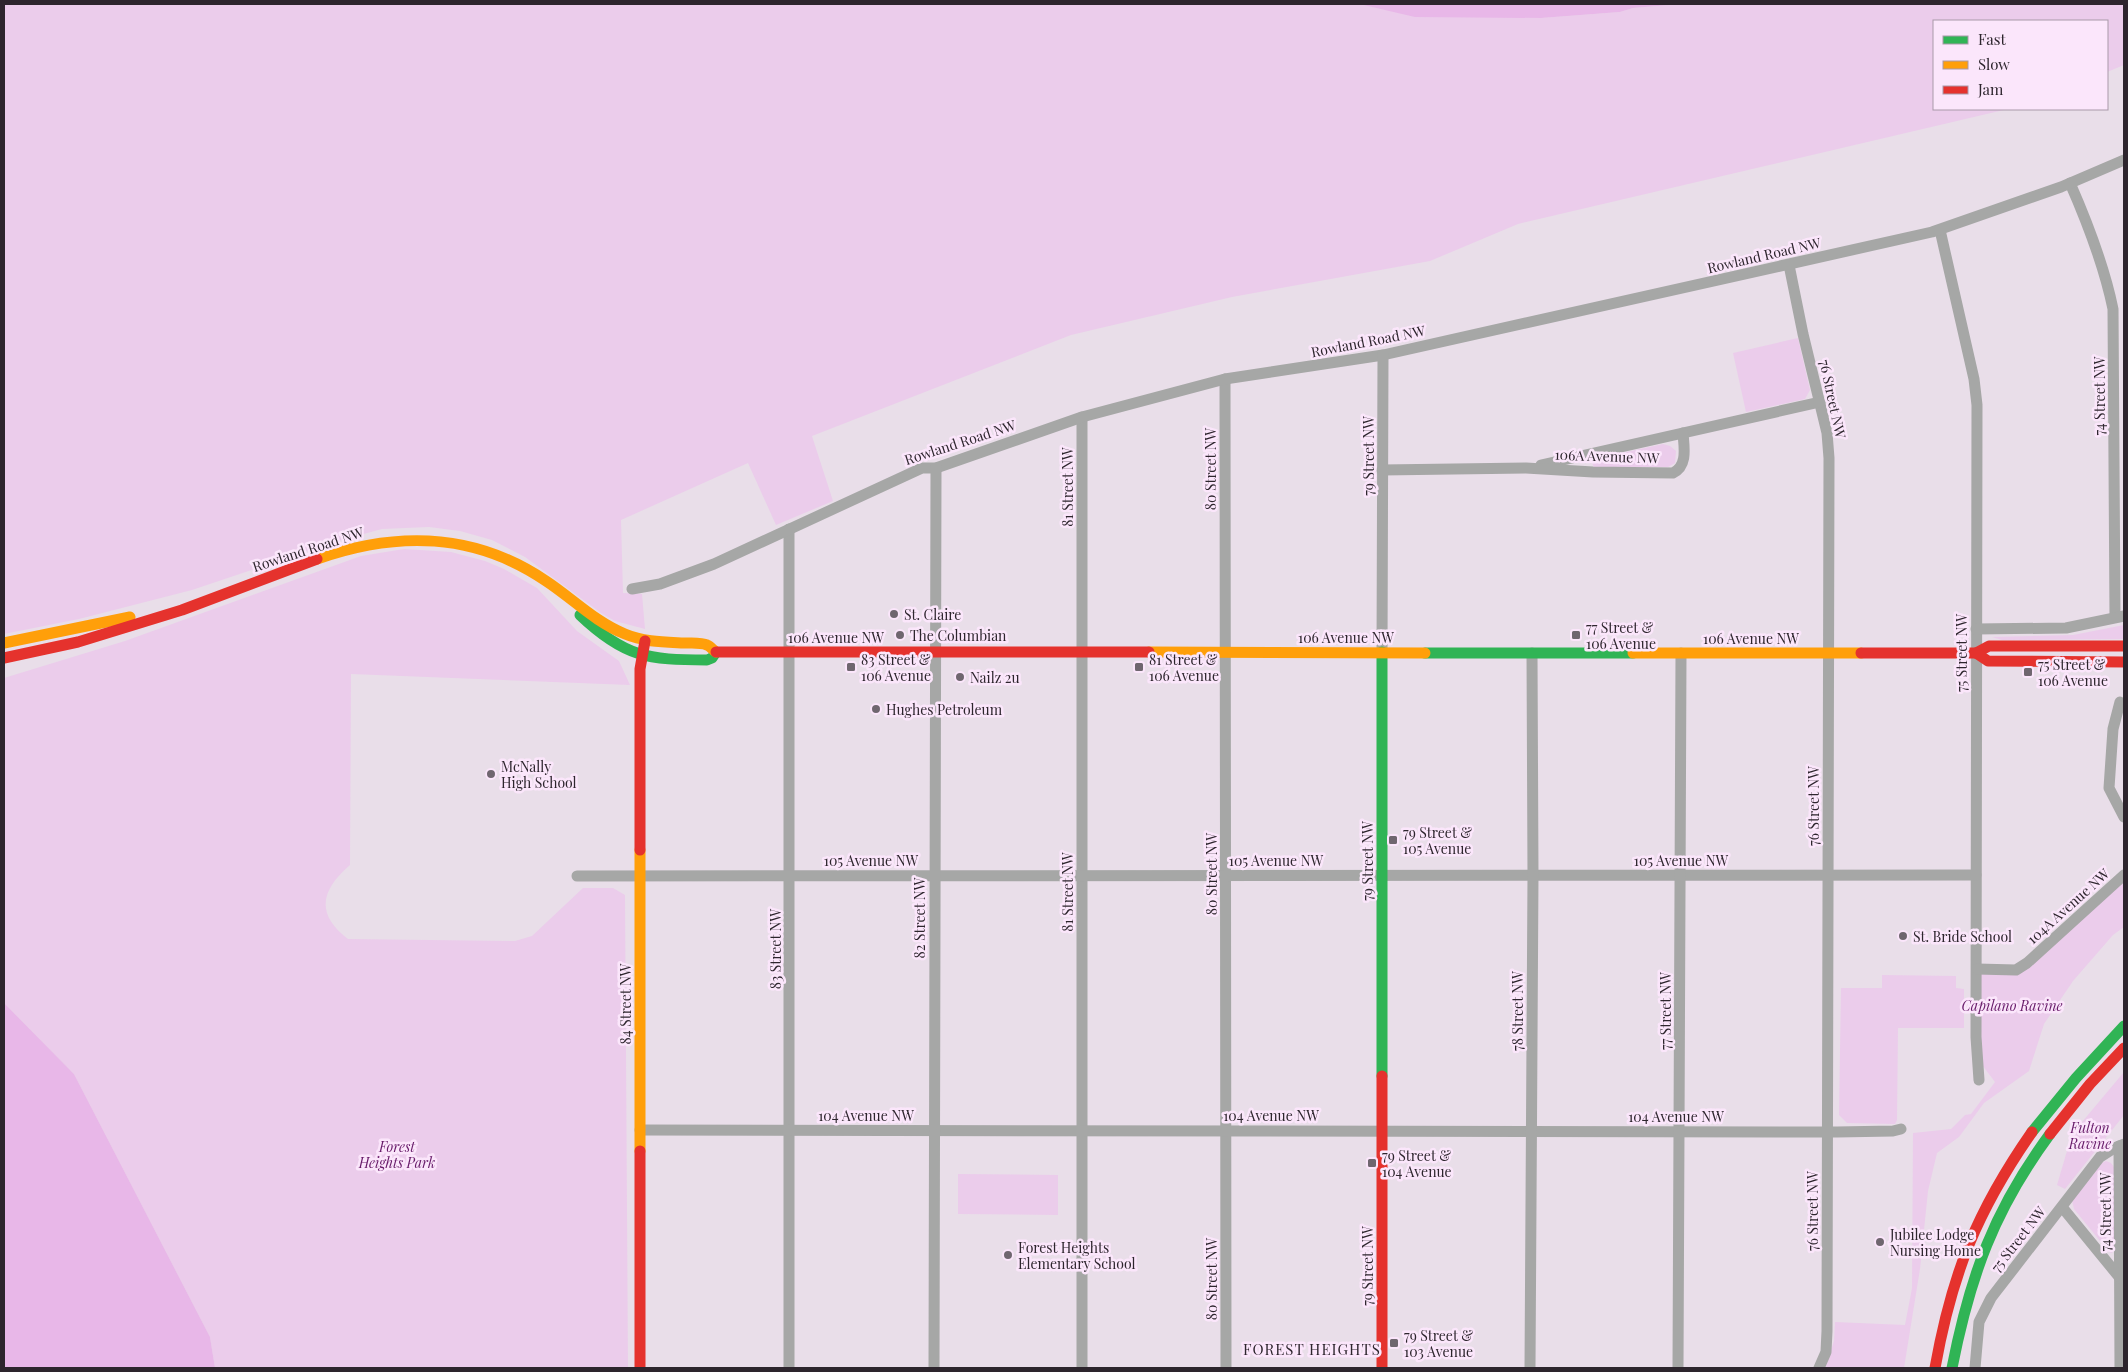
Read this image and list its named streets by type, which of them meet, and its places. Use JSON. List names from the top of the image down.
{
  "streets": {
    "main road": [
      "Rowland Road NW",
      "79 Street NW",
      "106 Avenue NW",
      "84 Street NW"
    ],
    "street": [
      "74 Street NW",
      "76 Street NW",
      "106A Avenue NW",
      "80 Street NW",
      "81 Street NW",
      "75 Street NW",
      "105 Avenue NW",
      "104A Avenue NW",
      "82 Street NW",
      "83 Street NW",
      "78 Street NW",
      "77 Street NW",
      "104 Avenue NW"
    ]
  },
  "crossings": [
    ["Rowland Road NW", "74 Street NW"],
    ["Rowland Road NW", "76 Street NW"],
    ["Rowland Road NW", "79 Street NW"],
    ["Rowland Road NW", "80 Street NW"],
    ["Rowland Road NW", "81 Street NW"],
    ["Rowland Road NW", "106 Avenue NW"],
    ["Rowland Road NW", "75 Street NW"],
    ["Rowland Road NW", "82 Street NW"],
    ["Rowland Road NW", "83 Street NW"],
    ["Rowland Road NW", "84 Street NW"],
    ["74 Street NW", "75 Street NW"],
    ["76 Street NW", "106A Avenue NW"],
    ["76 Street NW", "106 Avenue NW"],
    ["76 Street NW", "105 Avenue NW"],
    ["76 Street NW", "104 Avenue NW"],
    ["79 Street NW", "106A Avenue NW"],
    ["79 Street NW", "106 Avenue NW"],
    ["79 Street NW", "105 Avenue NW"],
    ["79 Street NW", "104 Avenue NW"],
    ["80 Street NW", "106 Avenue NW"],
    ["80 Street NW", "105 Avenue NW"],
    ["80 Street NW", "104 Avenue NW"],
    ["81 Street NW", "106 Avenue NW"],
    ["81 Street NW", "105 Avenue NW"],
    ["81 Street NW", "104 Avenue NW"],
    ["106 Avenue NW", "75 Street NW"],
    ["106 Avenue NW", "82 Street NW"],
    ["106 Avenue NW", "83 Street NW"],
    ["106 Avenue NW", "84 Street NW"],
    ["106 Avenue NW", "78 Street NW"],
    ["106 Avenue NW", "77 Street NW"],
    ["75 Street NW", "105 Avenue NW"],
    ["75 Street NW", "104A Avenue NW"],
    ["105 Avenue NW", "82 Street NW"],
    ["105 Avenue NW", "83 Street NW"],
    ["105 Avenue NW", "84 Street NW"],
    ["105 Avenue NW", "78 Street NW"],
    ["105 Avenue NW", "77 Street NW"],
    ["82 Street NW", "104 Avenue NW"],
    ["83 Street NW", "104 Avenue NW"],
    ["84 Street NW", "104 Avenue NW"],
    ["78 Street NW", "104 Avenue NW"],
    ["77 Street NW", "104 Avenue NW"]
  ],
  "districts": ["FOREST HEIGHTS"],
  "parks": ["Capilano Ravine", "Fulton Ravine", "Forest Heights Park"],
  "places": {
    "other": [
      "St. Claire",
      "The Columbian",
      "Nailz 2u",
      "Hughes Petroleum",
      "McNally High School",
      "St. Bride School",
      "Jubilee Lodge Nursing Home",
      "Forest Heights Elementary School"
    ],
    "transit": [
      "77 Street & 106 Avenue",
      "83 Street & 106 Avenue",
      "81 Street & 106 Avenue",
      "75 Street & 106 Avenue",
      "79 Street & 105 Avenue",
      "79 Street & 104 Avenue",
      "79 Street & 103 Avenue"
    ]
  },
  "legend": ["Fast", "Slow", "Jam"]
}
